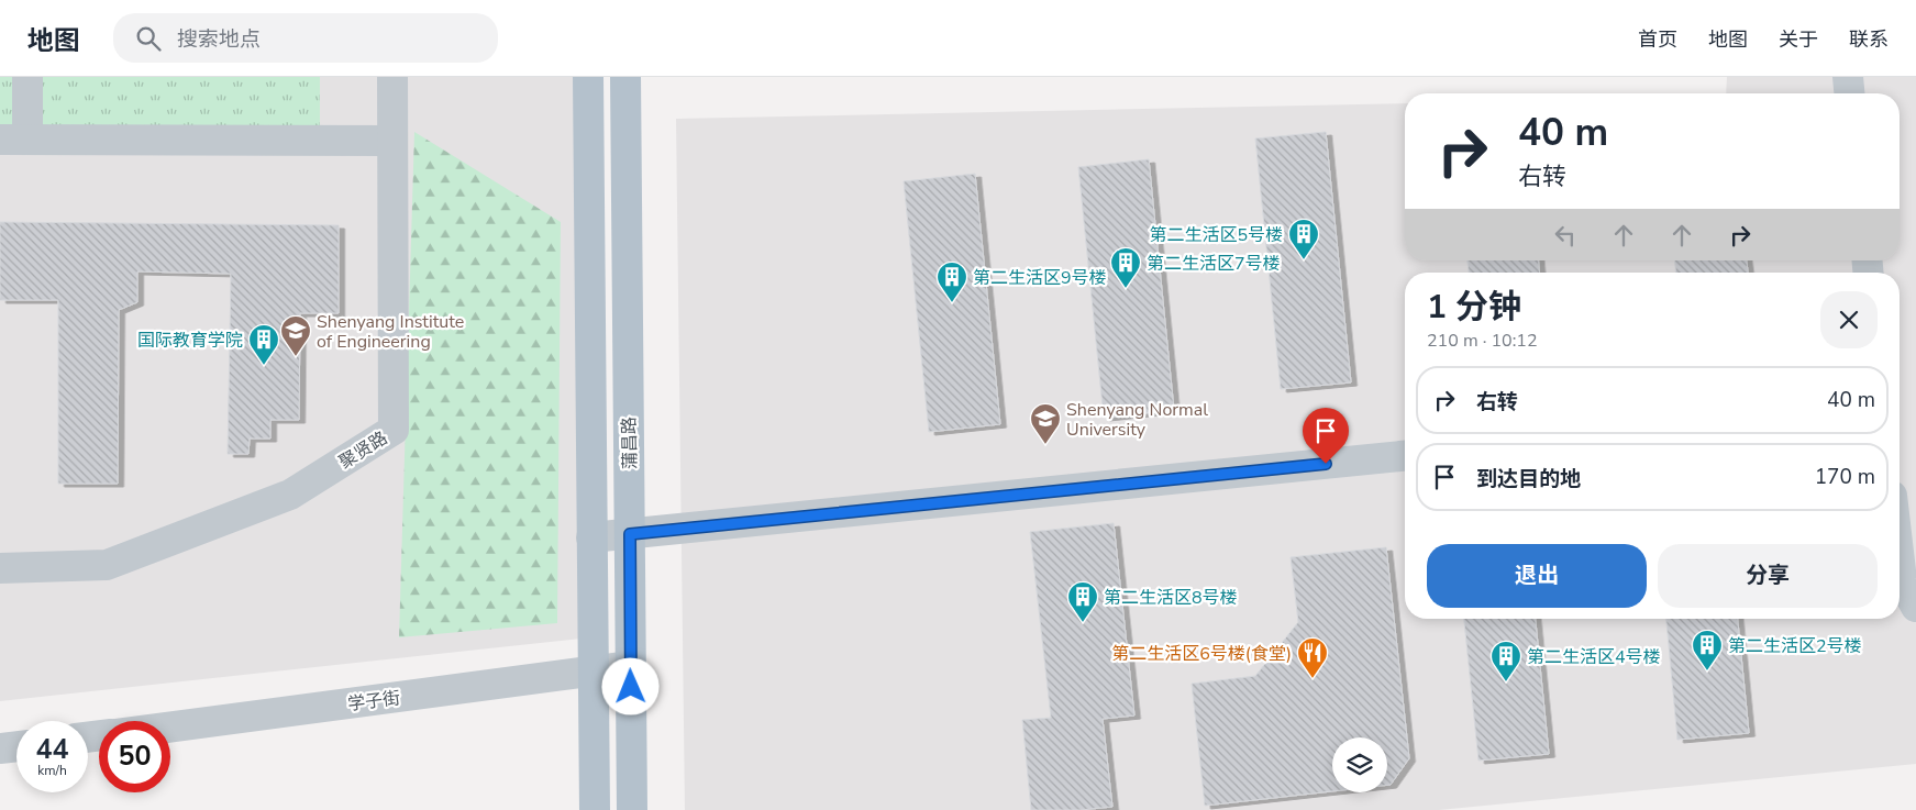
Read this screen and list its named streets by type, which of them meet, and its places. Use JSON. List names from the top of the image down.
{
  "streets": {
    "main road": ["蒲昌路"],
    "street": ["聚贤路", "学子街"]
  },
  "crossings": [
    ["蒲昌路", "学子街"]
  ],
  "places": {
    "building": [
      "第二生活区5号楼",
      "第二生活区7号楼",
      "第二生活区9号楼",
      "国际教育学院",
      "第二生活区8号楼",
      "第二生活区2号楼",
      "第二生活区4号楼"
    ],
    "school or university": ["Shenyang Institute of Engineering", "Shenyang Normal University"],
    "restaurant": ["第二生活区6号楼(食堂)"]
  },
  "page": {
    "header": "地图",
    "search": "搜索地点",
    "nav": [
      "首页",
      "地图",
      "关于",
      "联系"
    ],
    "turn": ["40 m", "右转"],
    "heading": ["1 分钟", "210 m · 10:12"],
    "list": [
      {
        "name": "右转",
        "value": "40 m"
      },
      {
        "name": "到达目的地",
        "value": "170 m"
      }
    ],
    "buttons": ["退出", "分享"],
    "speed": "44 km/h",
    "limit": "50"
  }
}
